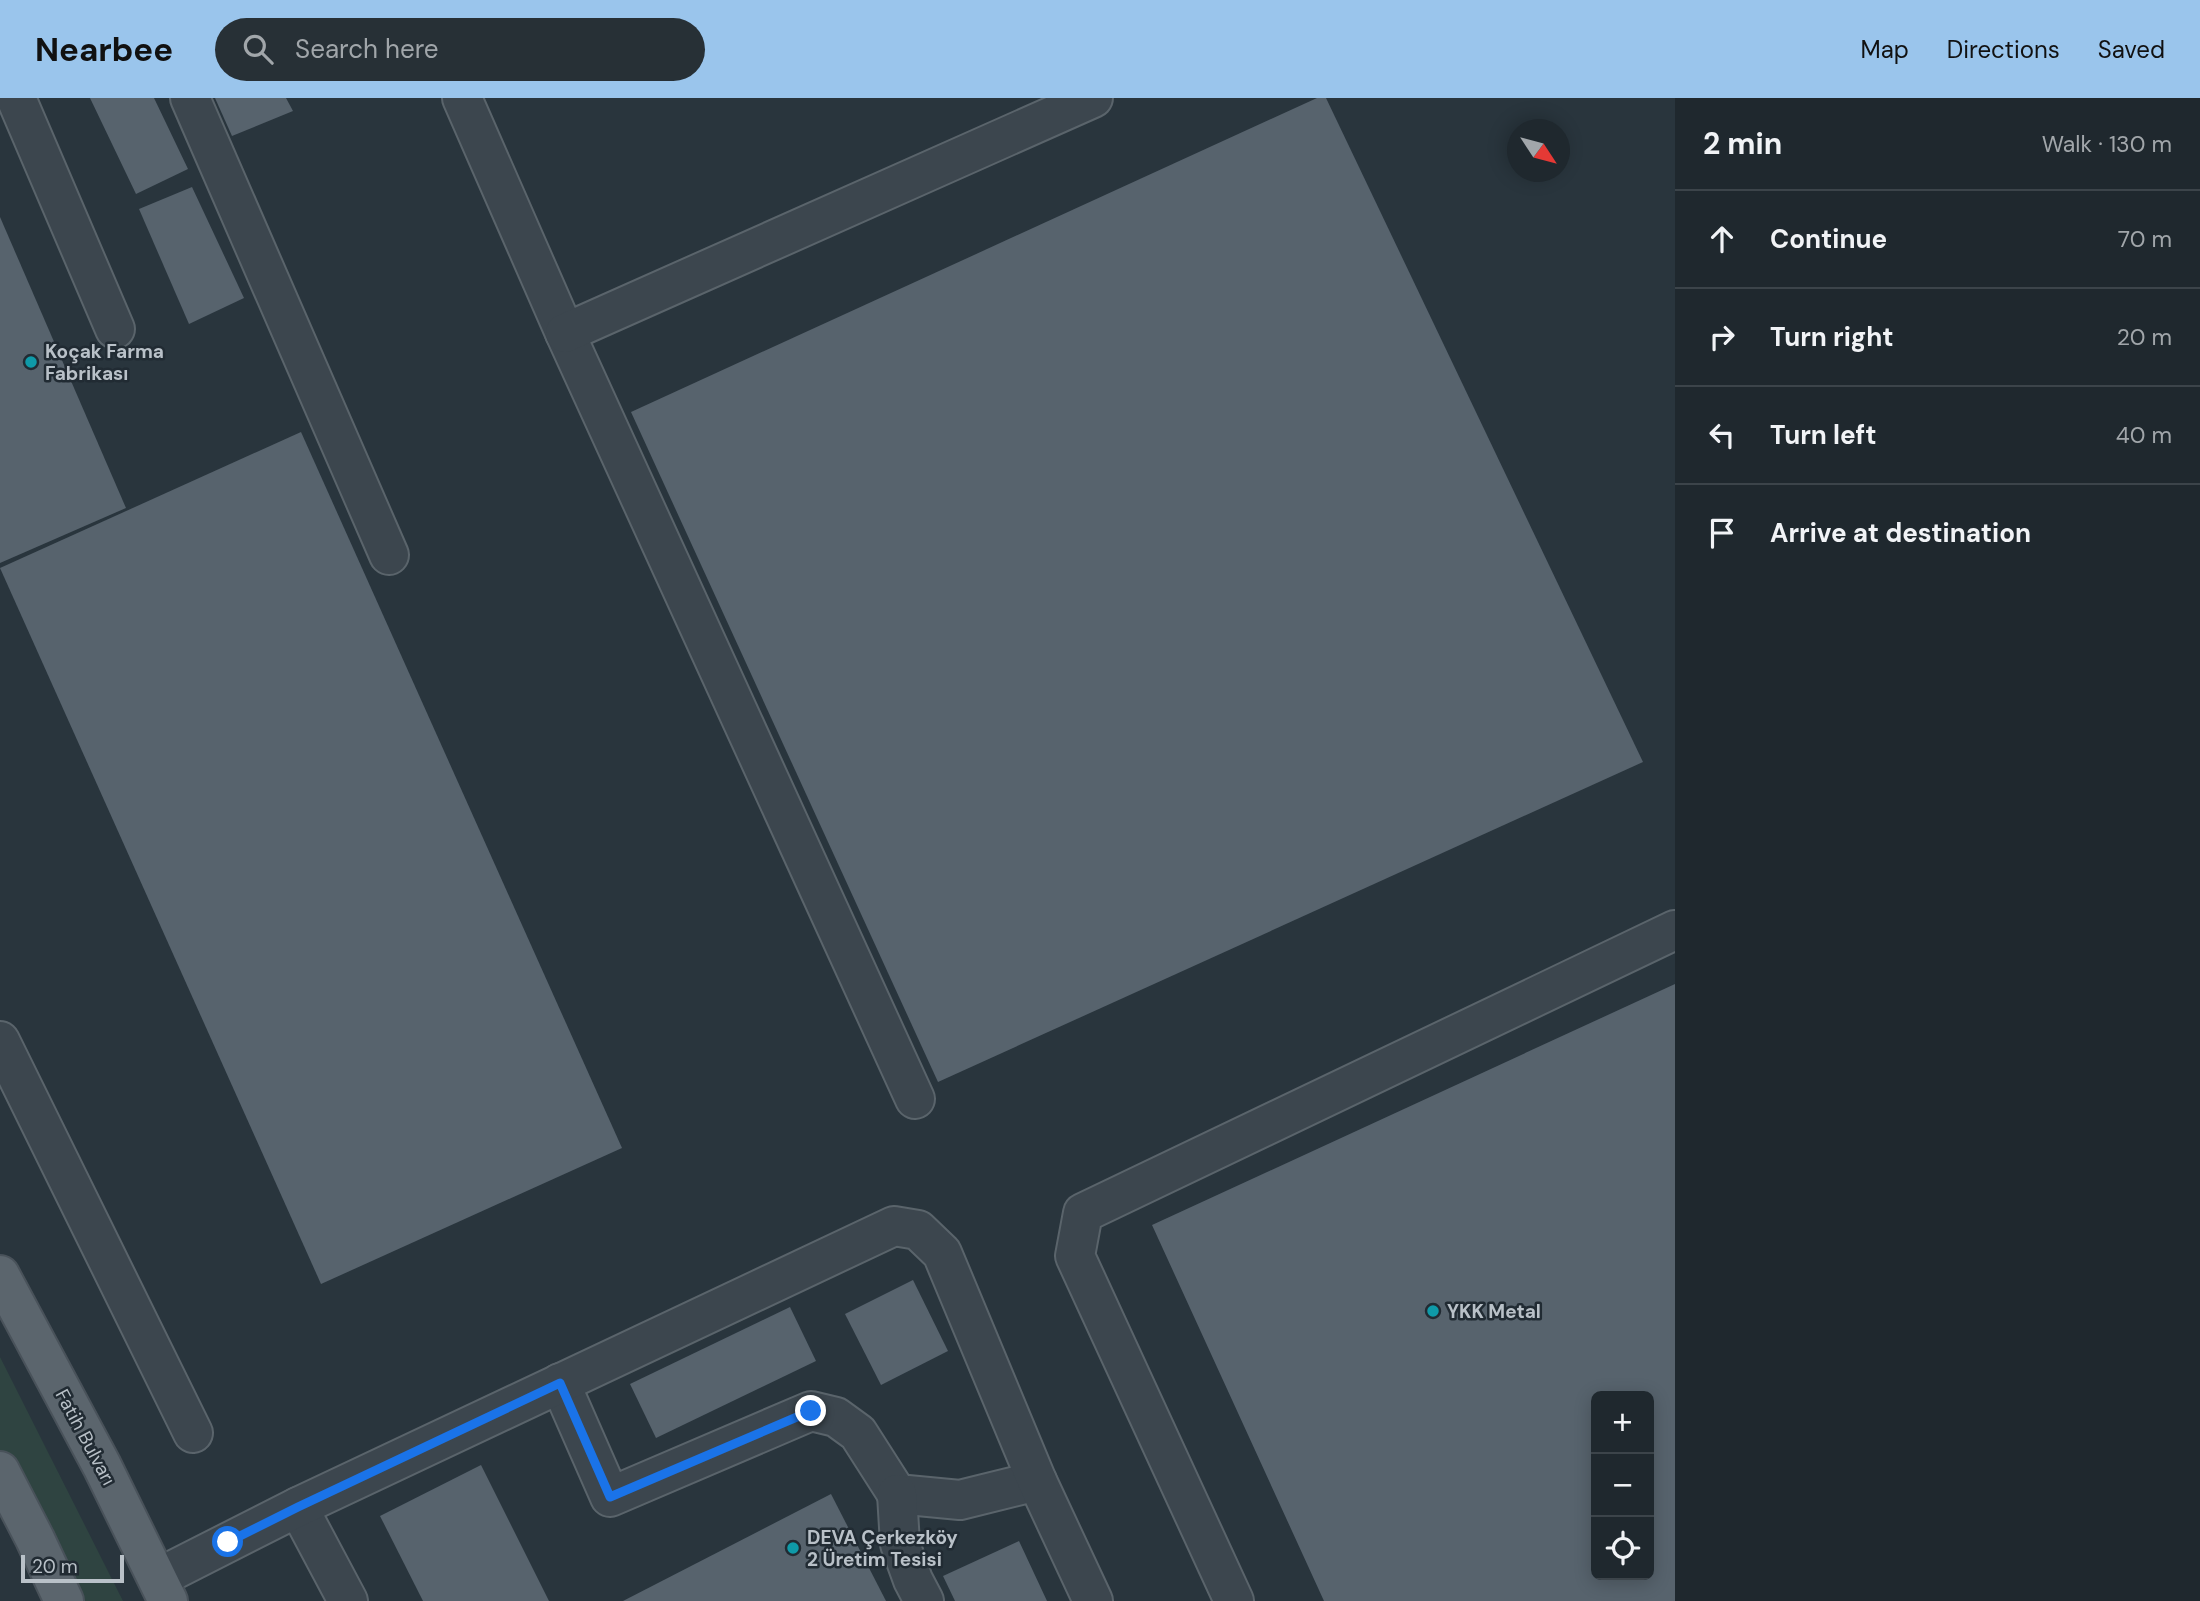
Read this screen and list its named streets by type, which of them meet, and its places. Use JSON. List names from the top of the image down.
{
  "streets": {
    "main road": ["Fatih Bulvarı"]
  },
  "places": ["Koçak Farma Fabrikası", "YKK Metal", "DEVA Çerkezköy 2 Üretim Tesisi"],
  "scale_bar": "20 m",
  "north": "bottom right",
  "page": {
    "header": "Nearbee",
    "search": "Search here",
    "nav": ["Map", "Directions", "Saved"],
    "heading": ["2 min", "Walk · 130 m"],
    "list": [
      ["Continue", "70 m"],
      ["Turn right", "20 m"],
      ["Turn left", "40 m"],
      "Arrive at destination"
    ],
    "map_buttons": ["+", "−"],
    "scale": "20 m"
  }
}
